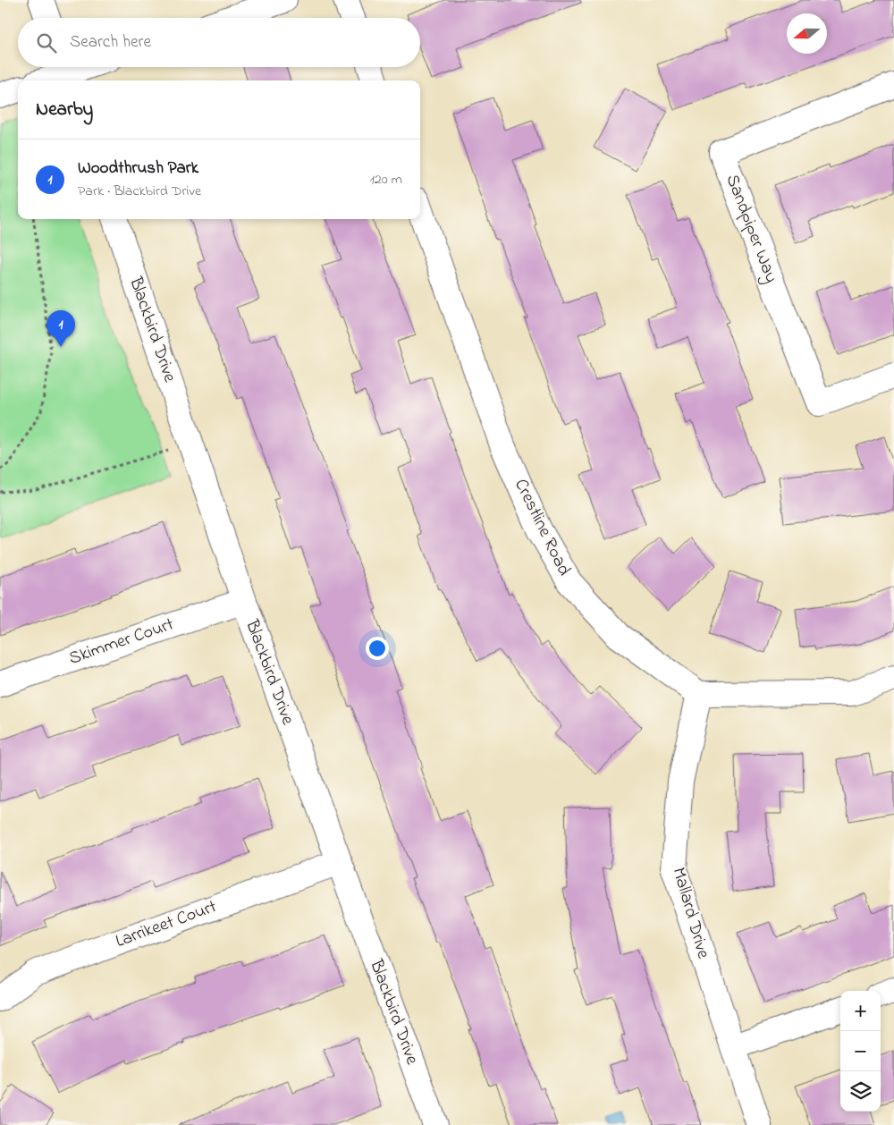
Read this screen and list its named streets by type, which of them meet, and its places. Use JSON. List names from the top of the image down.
{
  "streets": {
    "street": [
      "Sandpiper Way",
      "Blackbird Drive",
      "Crestline Road",
      "Skimmer Court",
      "Mallard Drive",
      "Larrikeet Court"
    ]
  },
  "crossings": [
    ["Blackbird Drive", "Skimmer Court"],
    ["Blackbird Drive", "Larrikeet Court"],
    ["Crestline Road", "Mallard Drive"]
  ],
  "north": "left",
  "page": {
    "search": "Search here",
    "heading": "Nearby",
    "list": [
      {
        "mark": "1",
        "name": "Woodthrush Park",
        "note": "Park · Blackbird Drive",
        "value": "120 m"
      }
    ],
    "pins": "1",
    "map_buttons": ["+", "−"]
  }
}
